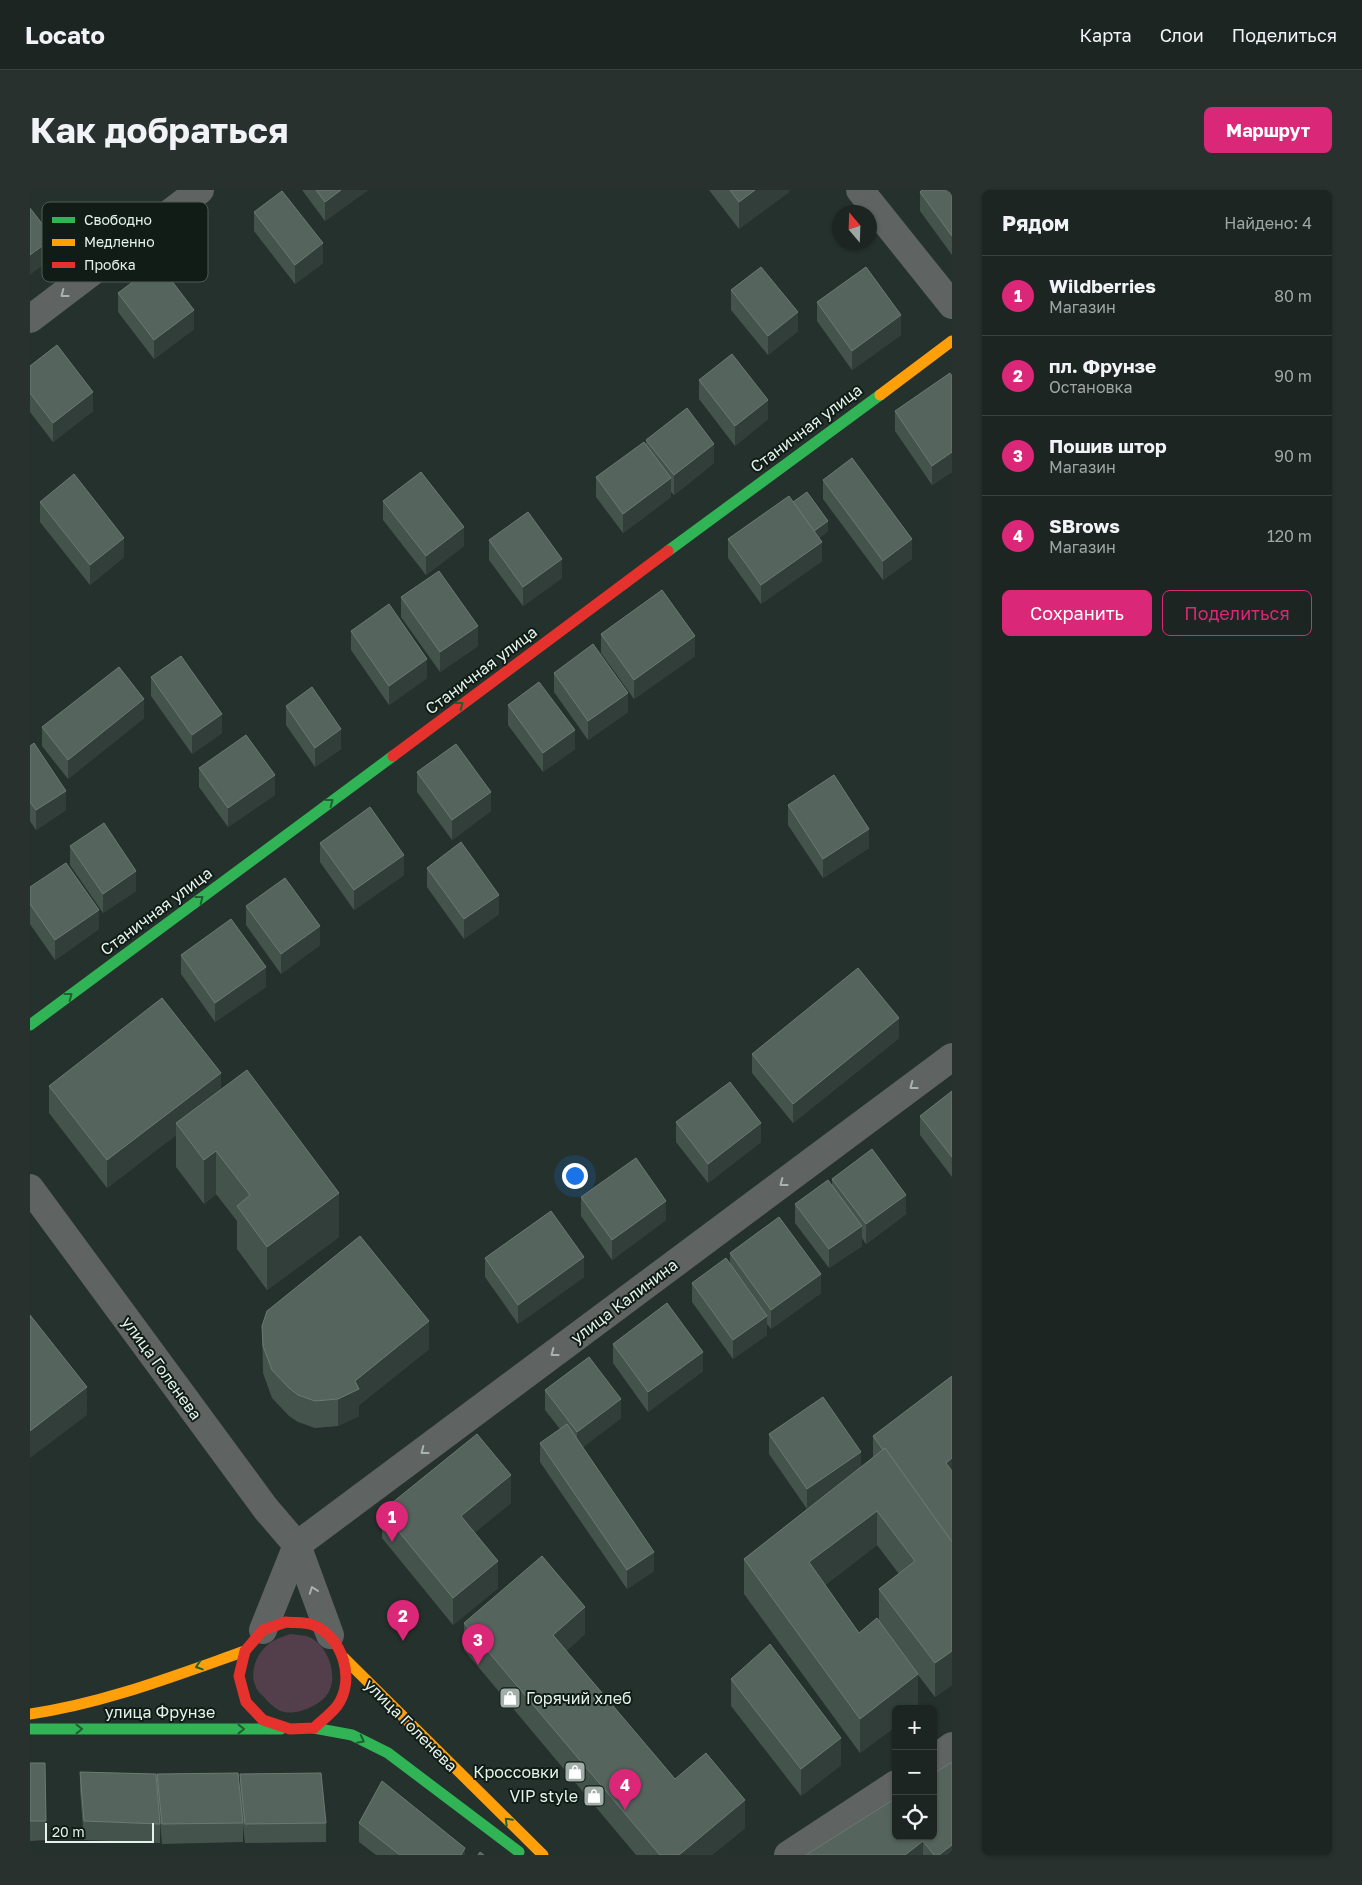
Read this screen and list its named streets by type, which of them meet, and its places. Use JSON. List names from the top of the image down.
{
  "streets": {
    "main road": ["Станичная улица", "улица Голенева", "улица Фрунзе"],
    "street": ["улица Калинина"]
  },
  "crossings": [
    ["улица Калинина", "улица Голенева"],
    ["улица Голенева", "улица Фрунзе"]
  ],
  "one_way": ["Станичная улица", "улица Калинина"],
  "places": {
    "shop": ["Горячий хлеб", "Кроссовки", "VIP style"]
  },
  "legend": ["Свободно", "Медленно", "Пробка"],
  "scale_bar": "20 m",
  "north": "top",
  "page": {
    "header": "Locato",
    "nav": ["Карта", "Слои", "Поделиться"],
    "buttons": [
      "Маршрут",
      ["Сохранить", "Поделиться"]
    ],
    "title": "Как добраться",
    "heading": ["Рядом", "Найдено: 4"],
    "list": [
      {
        "mark": "1",
        "name": "Wildberries",
        "note": "Магазин",
        "value": "80 m"
      },
      {
        "mark": "2",
        "name": "пл. Фрунзе",
        "note": "Остановка",
        "value": "90 m"
      },
      {
        "mark": "3",
        "name": "Пошив штор",
        "note": "Магазин",
        "value": "90 m"
      },
      {
        "mark": "4",
        "name": "SBrows",
        "note": "Магазин",
        "value": "120 m"
      }
    ],
    "pins": [
      "1",
      "2",
      "3",
      "4"
    ],
    "map_buttons": ["+", "−"],
    "scale": "20 m"
  }
}
